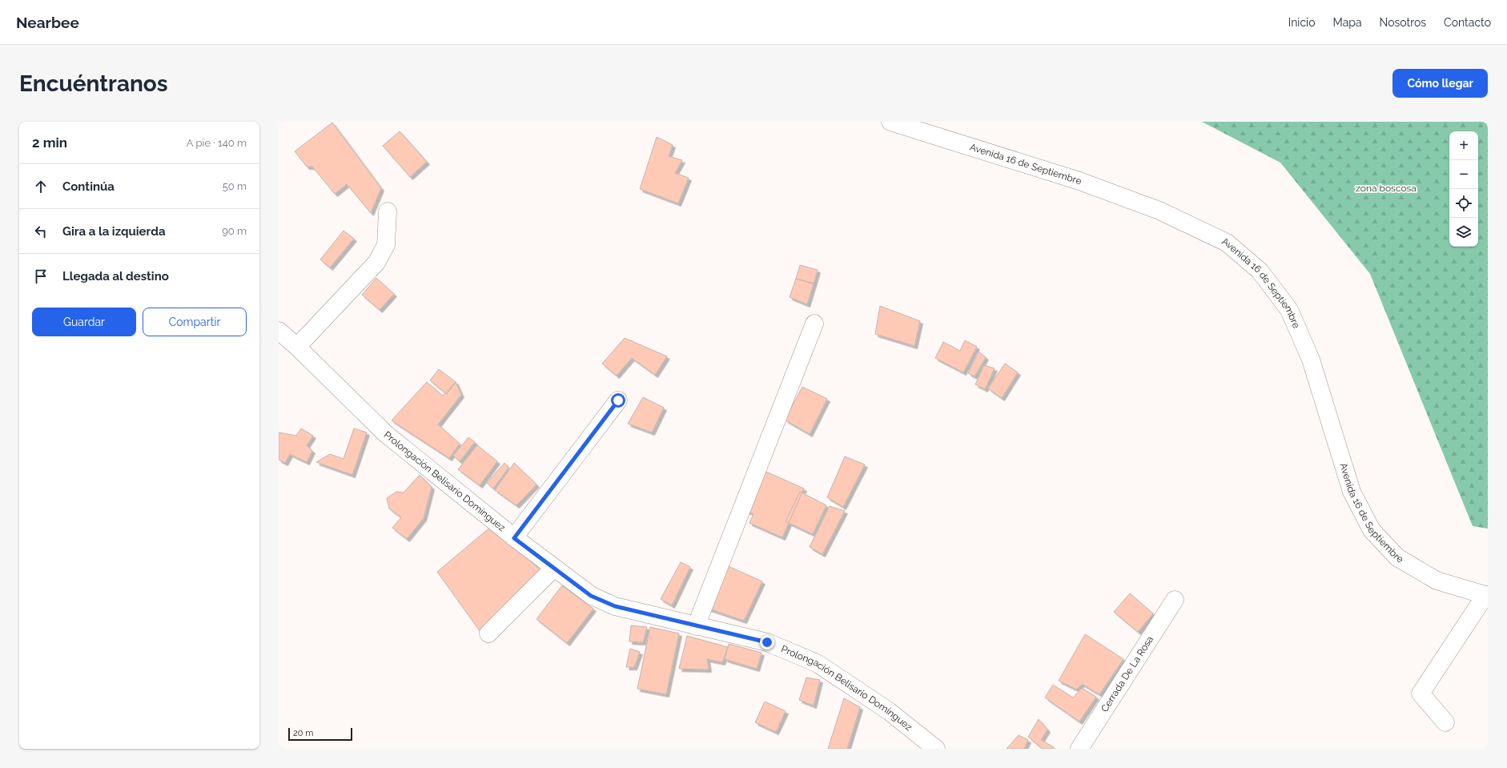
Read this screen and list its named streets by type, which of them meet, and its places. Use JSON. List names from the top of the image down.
{
  "streets": {
    "street": ["Avenida 16 de Septiembre", "Prolongación Belisario Domínguez", "Cerrada De La Rosa"]
  },
  "parks": ["zona boscosa"],
  "scale_bar": "20 m",
  "page": {
    "header": "Nearbee",
    "nav": [
      "Inicio",
      "Mapa",
      "Nosotros",
      "Contacto"
    ],
    "buttons": [
      "Cómo llegar",
      ["Guardar", "Compartir"]
    ],
    "title": "Encuéntranos",
    "heading": ["2 min", "A pie · 140 m"],
    "map_buttons": ["+", "−"],
    "list": [
      ["Continúa", "50 m"],
      ["Gira a la izquierda", "90 m"],
      "Llegada al destino"
    ],
    "scale": "20 m"
  }
}
